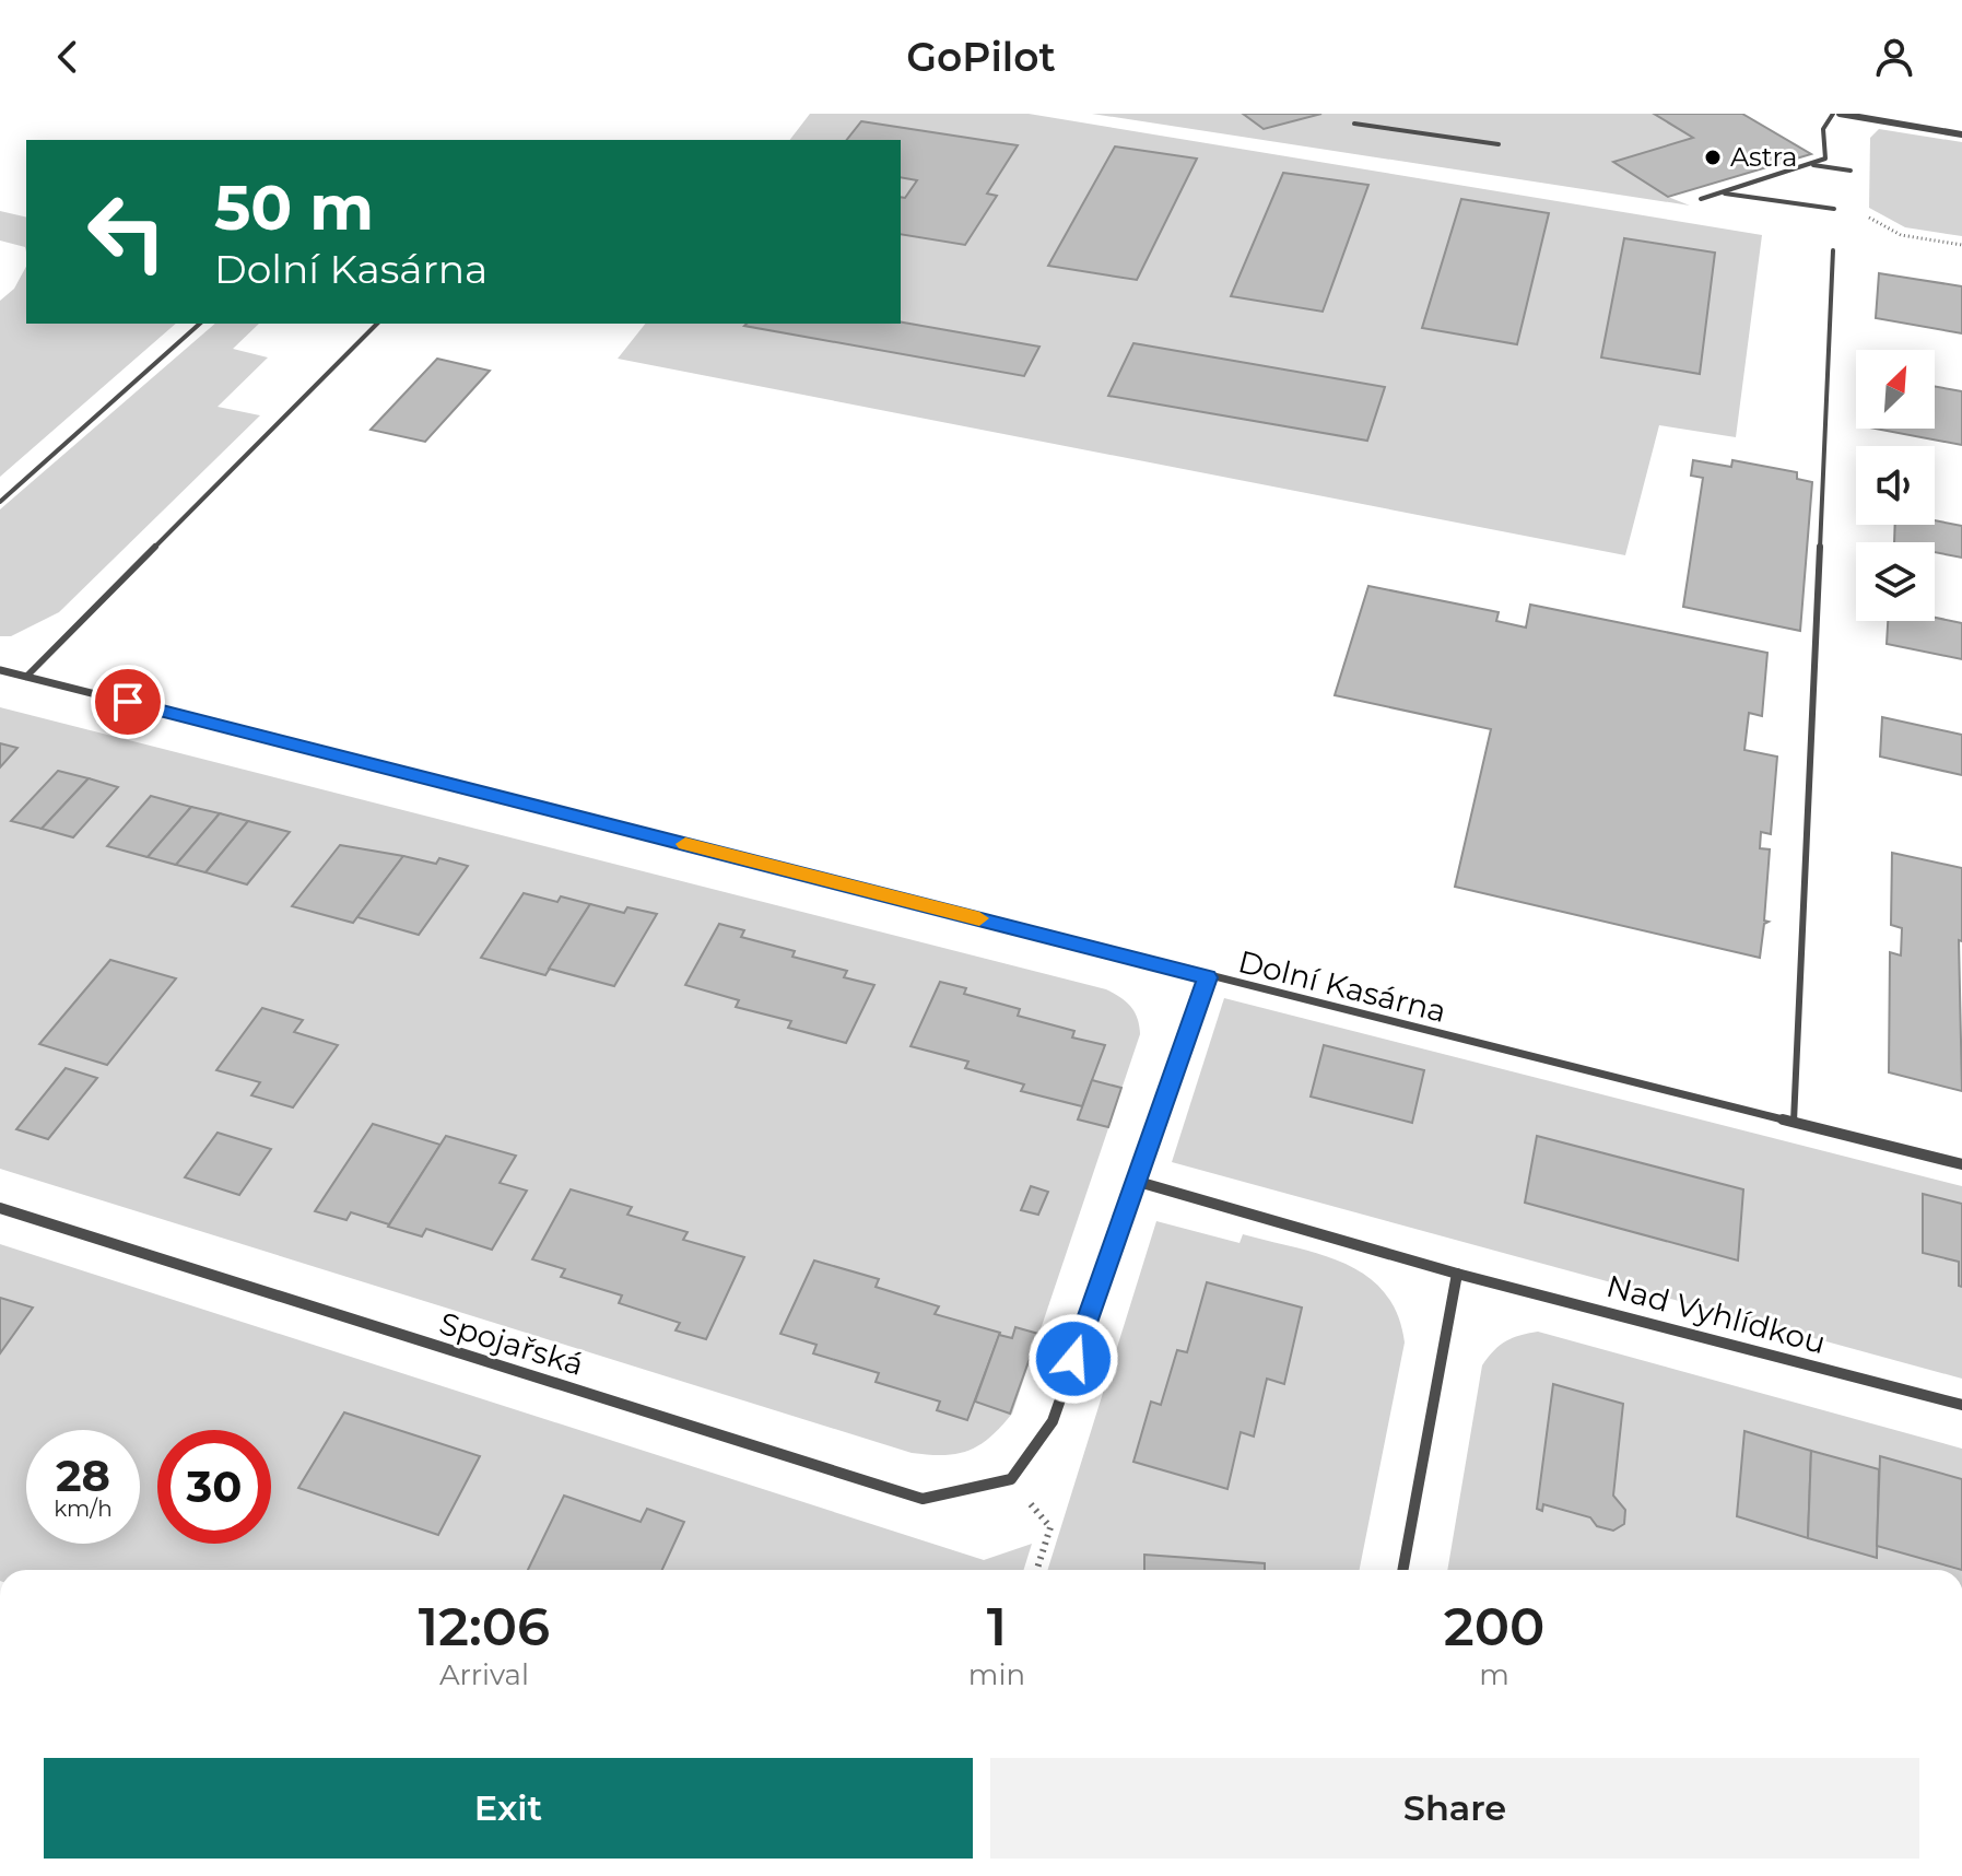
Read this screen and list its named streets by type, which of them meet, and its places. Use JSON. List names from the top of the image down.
{
  "streets": {
    "street": ["Dolní Kasárna", "Nad Vyhlídkou", "Spojařská"]
  },
  "places": ["Astra"],
  "north": "top right",
  "page": {
    "header": "GoPilot",
    "turn": ["50 m", "Dolní Kasárna"],
    "speed": "28 km/h",
    "limit": "30",
    "eta": [
      "12:06",
      "Arrival",
      "1",
      "min",
      "200",
      "m"
    ],
    "buttons": ["Exit", "Share"]
  }
}
